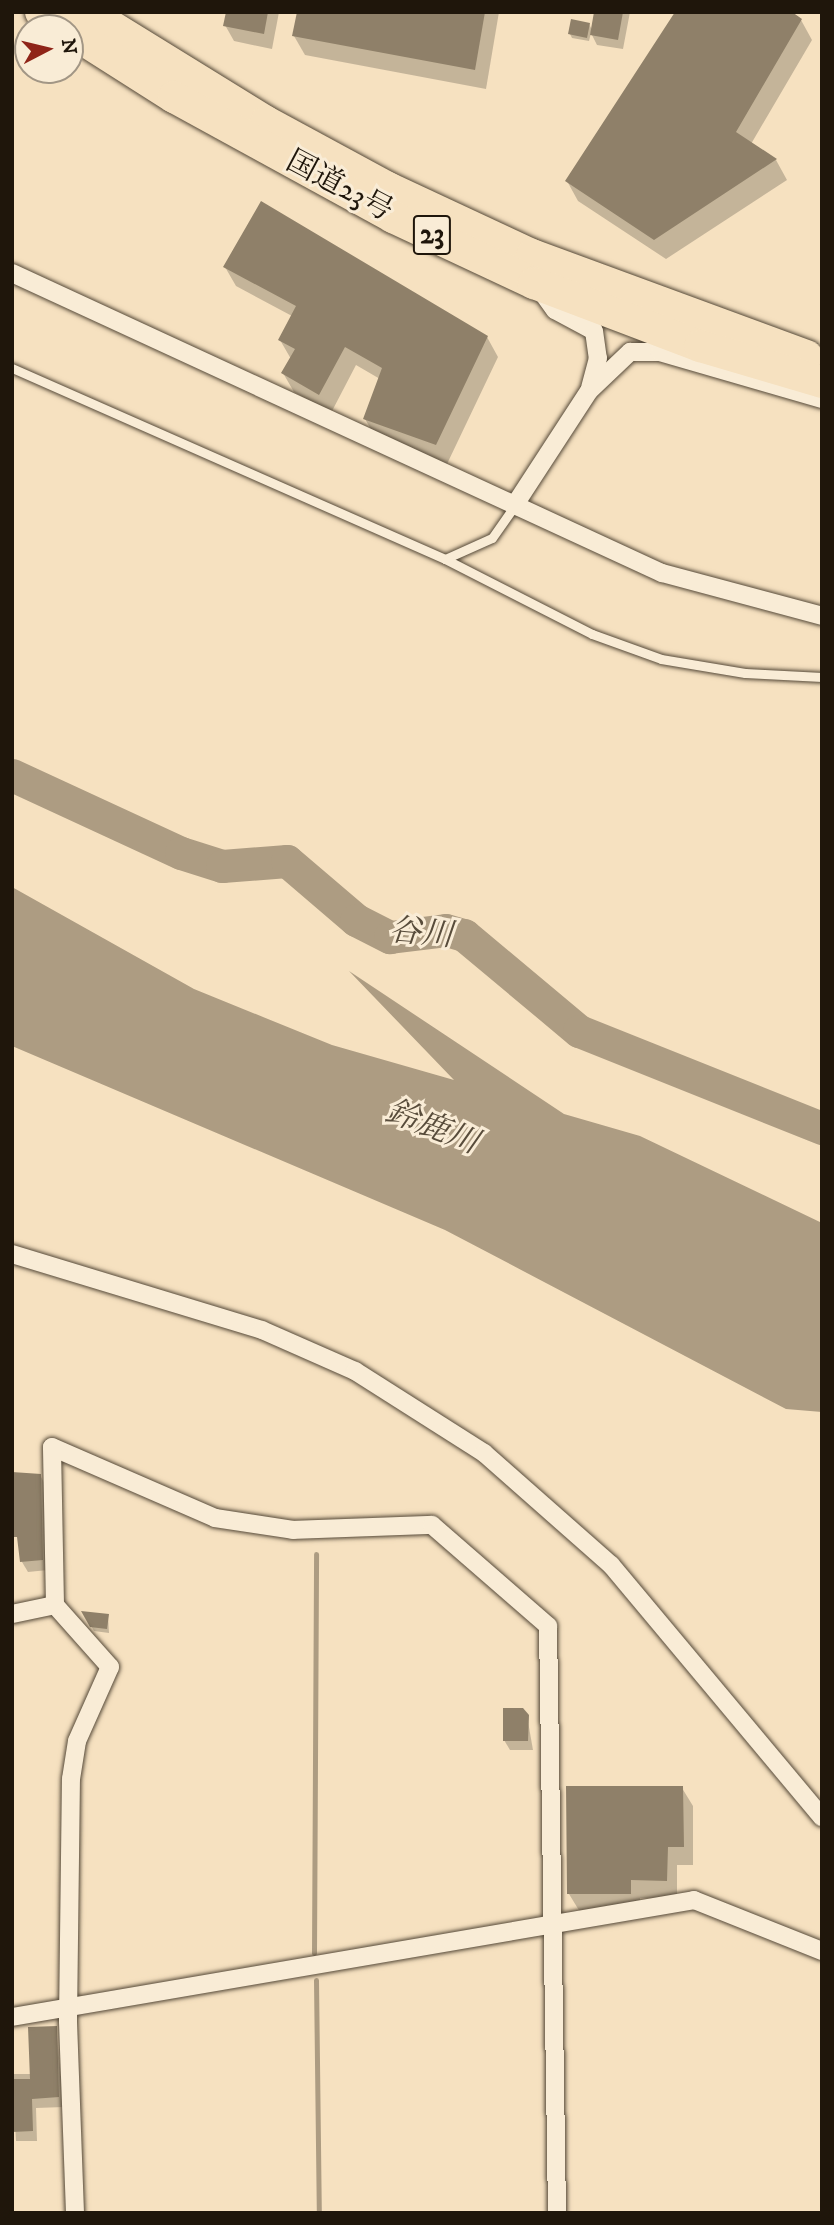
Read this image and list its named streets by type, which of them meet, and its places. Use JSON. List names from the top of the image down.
{
  "streets": {
    "highway": ["国道23号", "23"]
  },
  "water": ["谷川", "鈴鹿川"],
  "north": "right"
}
